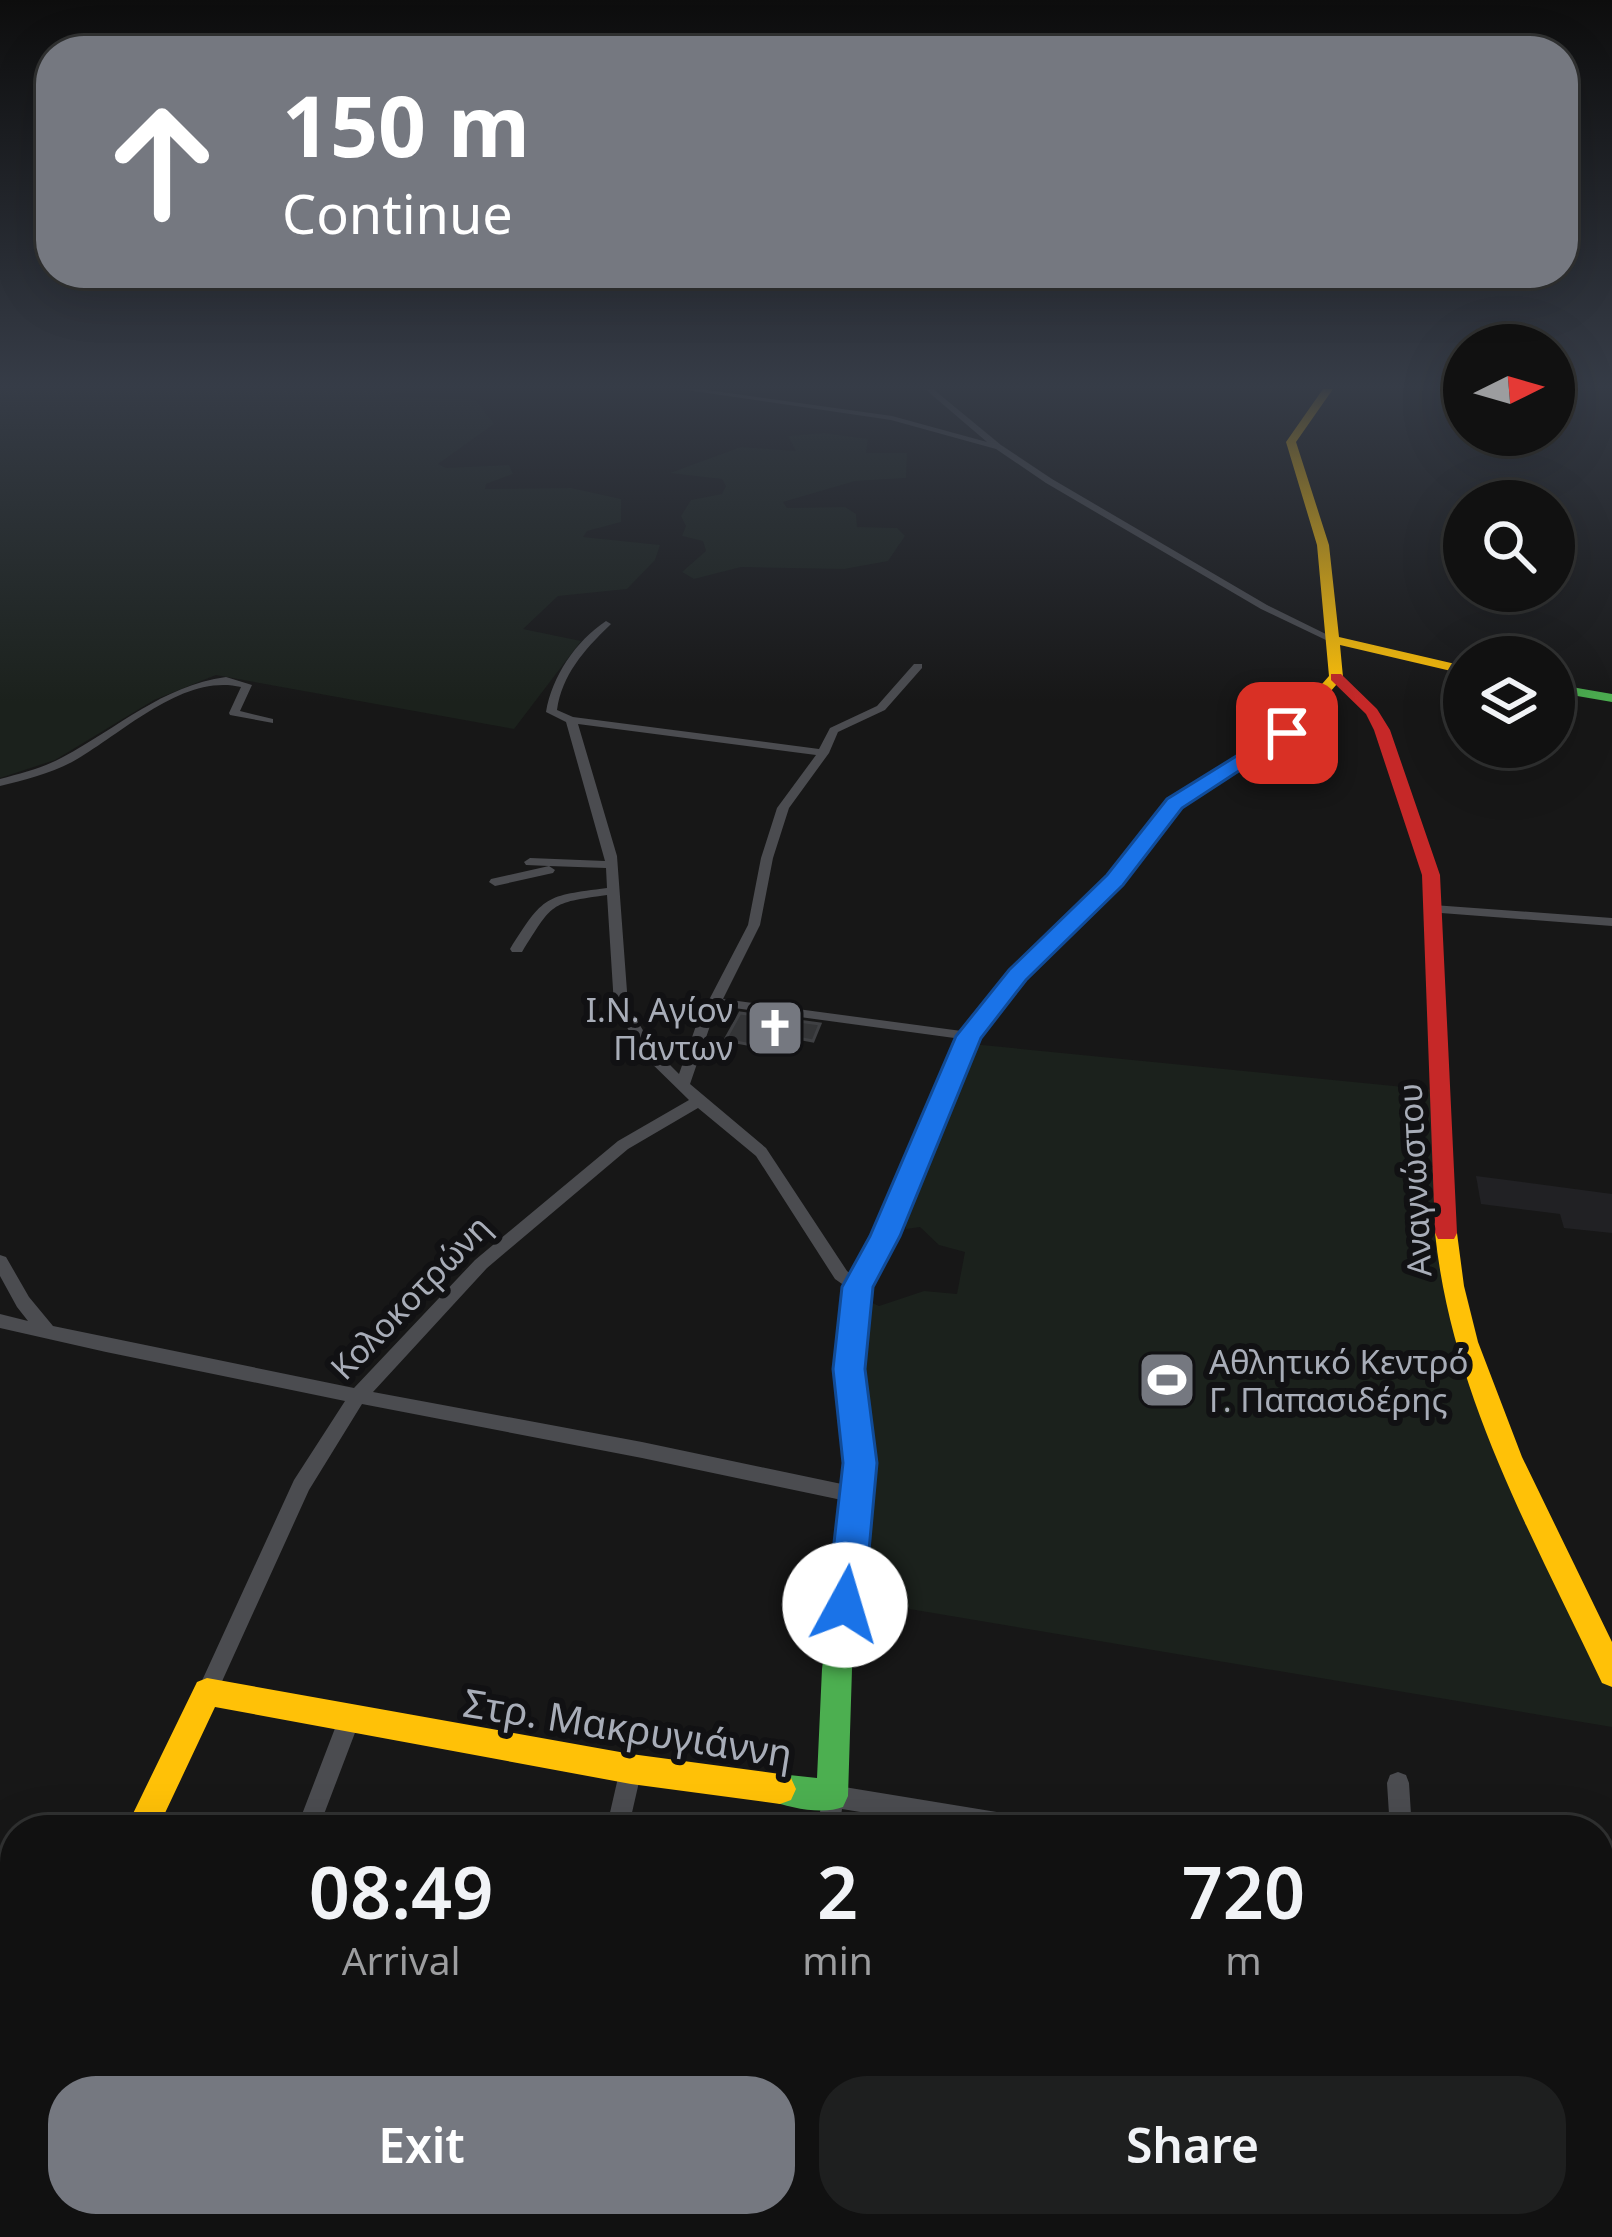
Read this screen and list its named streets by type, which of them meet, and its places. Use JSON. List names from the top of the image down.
{
  "streets": {
    "street": ["Αναγνώστου", "Κολοκοτρώνη", "Στρ. Μακρυγιάννη"]
  },
  "crossings": [
    ["Κολοκοτρώνη", "Στρ. Μακρυγιάννη"]
  ],
  "places": {
    "church": ["Ι.Ν. Αγίον Πάντων"],
    "sports": ["Αθλητικό Κεντρό Γ. Παπασιδέρης"]
  },
  "north": "right",
  "page": {
    "turn": ["150 m", "Continue"],
    "eta": [
      "08:49",
      "Arrival",
      "2",
      "min",
      "720",
      "m"
    ],
    "buttons": ["Exit", "Share"]
  }
}
